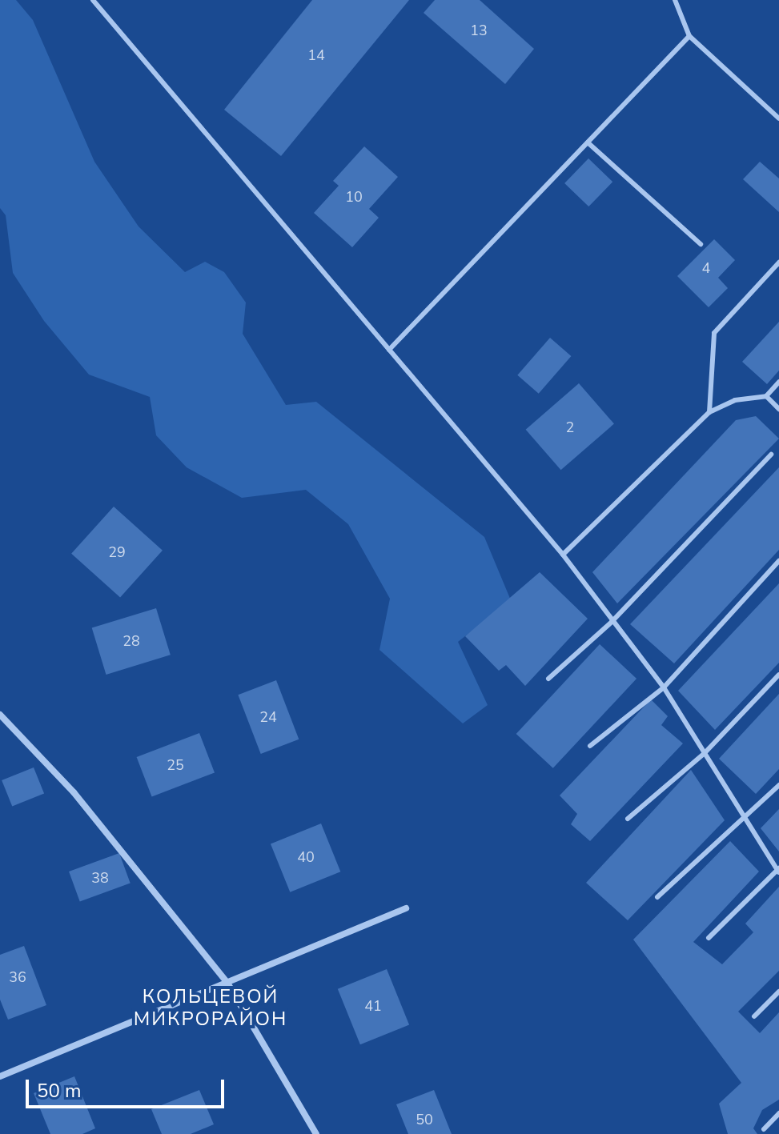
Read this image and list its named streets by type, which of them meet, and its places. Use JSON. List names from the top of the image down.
{
  "districts": ["КОЛЬЦЕВОЙ МИКРОРАЙОН"],
  "house_numbers": [
    "13",
    "14",
    "10",
    "4",
    "2",
    "29",
    "28",
    "24",
    "25",
    "40",
    "38",
    "36",
    "41",
    "50"
  ],
  "scale_bar": "50 m"
}
